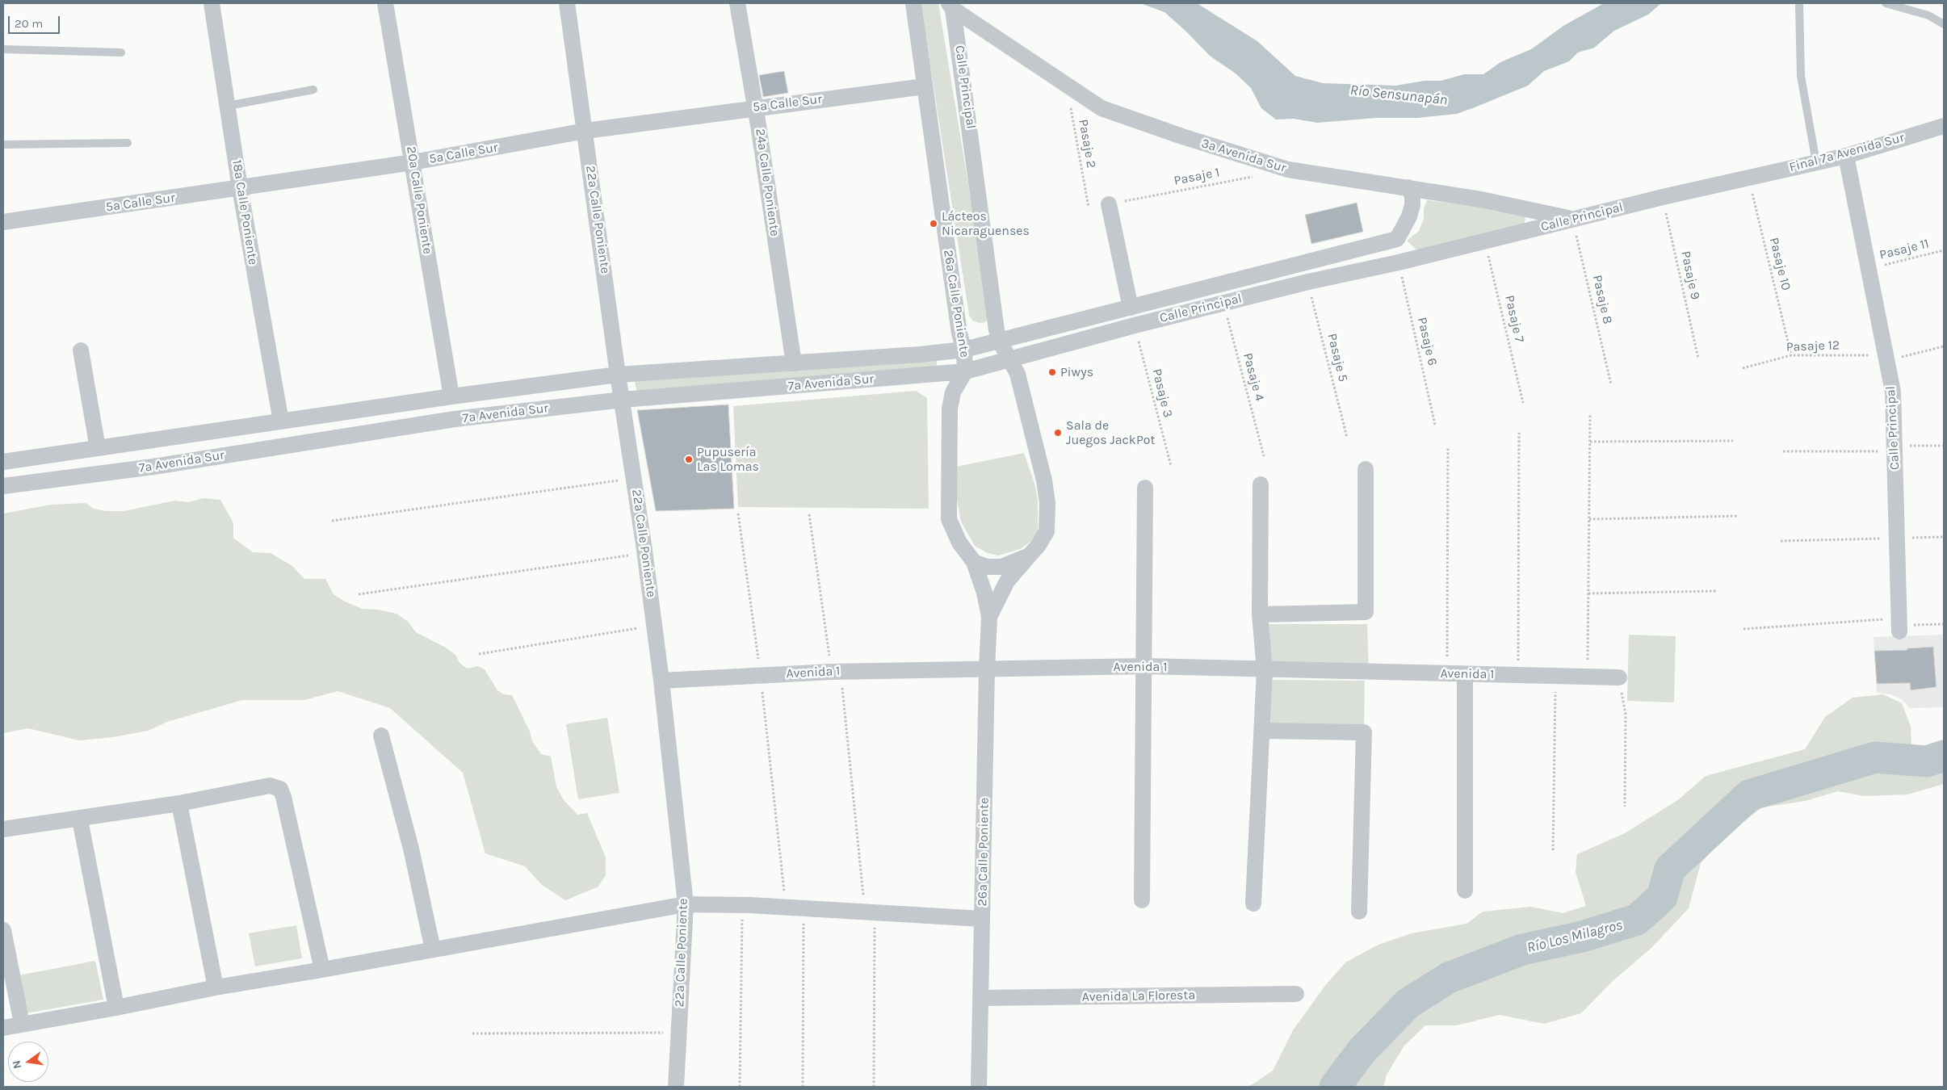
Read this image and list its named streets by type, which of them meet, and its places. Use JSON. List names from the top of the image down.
{
  "streets": {
    "street": [
      "Calle Principal",
      "5a Calle Sur",
      "Final 7a Avenida Sur",
      "3a Avenida Sur",
      "24a Calle Poniente",
      "20a Calle Poniente",
      "18a Calle Poniente",
      "22a Calle Poniente",
      "26a Calle Poniente",
      "7a Avenida Sur",
      "Avenida 1",
      "Avenida La Floresta"
    ],
    "path": [
      "Pasaje 2",
      "Pasaje 1",
      "Pasaje 11",
      "Pasaje 10",
      "Pasaje 9",
      "Pasaje 8",
      "Pasaje 7",
      "Pasaje 6",
      "Pasaje 12",
      "Pasaje 5",
      "Pasaje 4",
      "Pasaje 3"
    ]
  },
  "crossings": [
    ["Calle Principal", "Final 7a Avenida Sur"],
    ["Calle Principal", "3a Avenida Sur"],
    ["Calle Principal", "Pasaje 11"],
    ["Calle Principal", "Pasaje 10"],
    ["Calle Principal", "Pasaje 9"],
    ["Calle Principal", "Pasaje 8"],
    ["Calle Principal", "26a Calle Poniente"],
    ["Calle Principal", "Pasaje 7"],
    ["Calle Principal", "Pasaje 6"],
    ["Calle Principal", "Pasaje 12"],
    ["Calle Principal", "Pasaje 5"],
    ["Calle Principal", "Pasaje 4"],
    ["Calle Principal", "7a Avenida Sur"],
    ["Calle Principal", "Pasaje 3"],
    ["5a Calle Sur", "24a Calle Poniente"],
    ["5a Calle Sur", "20a Calle Poniente"],
    ["5a Calle Sur", "18a Calle Poniente"],
    ["5a Calle Sur", "22a Calle Poniente"],
    ["5a Calle Sur", "26a Calle Poniente"],
    ["Pasaje 2", "3a Avenida Sur"],
    ["Final 7a Avenida Sur", "Pasaje 10"],
    ["3a Avenida Sur", "Pasaje 8"],
    ["24a Calle Poniente", "7a Avenida Sur"],
    ["20a Calle Poniente", "7a Avenida Sur"],
    ["18a Calle Poniente", "7a Avenida Sur"],
    ["22a Calle Poniente", "7a Avenida Sur"],
    ["22a Calle Poniente", "Avenida 1"],
    ["Pasaje 10", "Pasaje 12"],
    ["26a Calle Poniente", "7a Avenida Sur"],
    ["26a Calle Poniente", "Avenida 1"],
    ["26a Calle Poniente", "Avenida La Floresta"]
  ],
  "water": ["Río Sensunapán", "Río Los Milagros"],
  "places": [
    "Lácteos Nicaraguenses",
    "Piwys",
    "Sala de Juegos JackPot",
    "Pupusería Las Lomas"
  ],
  "scale_bar": "20 m",
  "north": "left"
}
